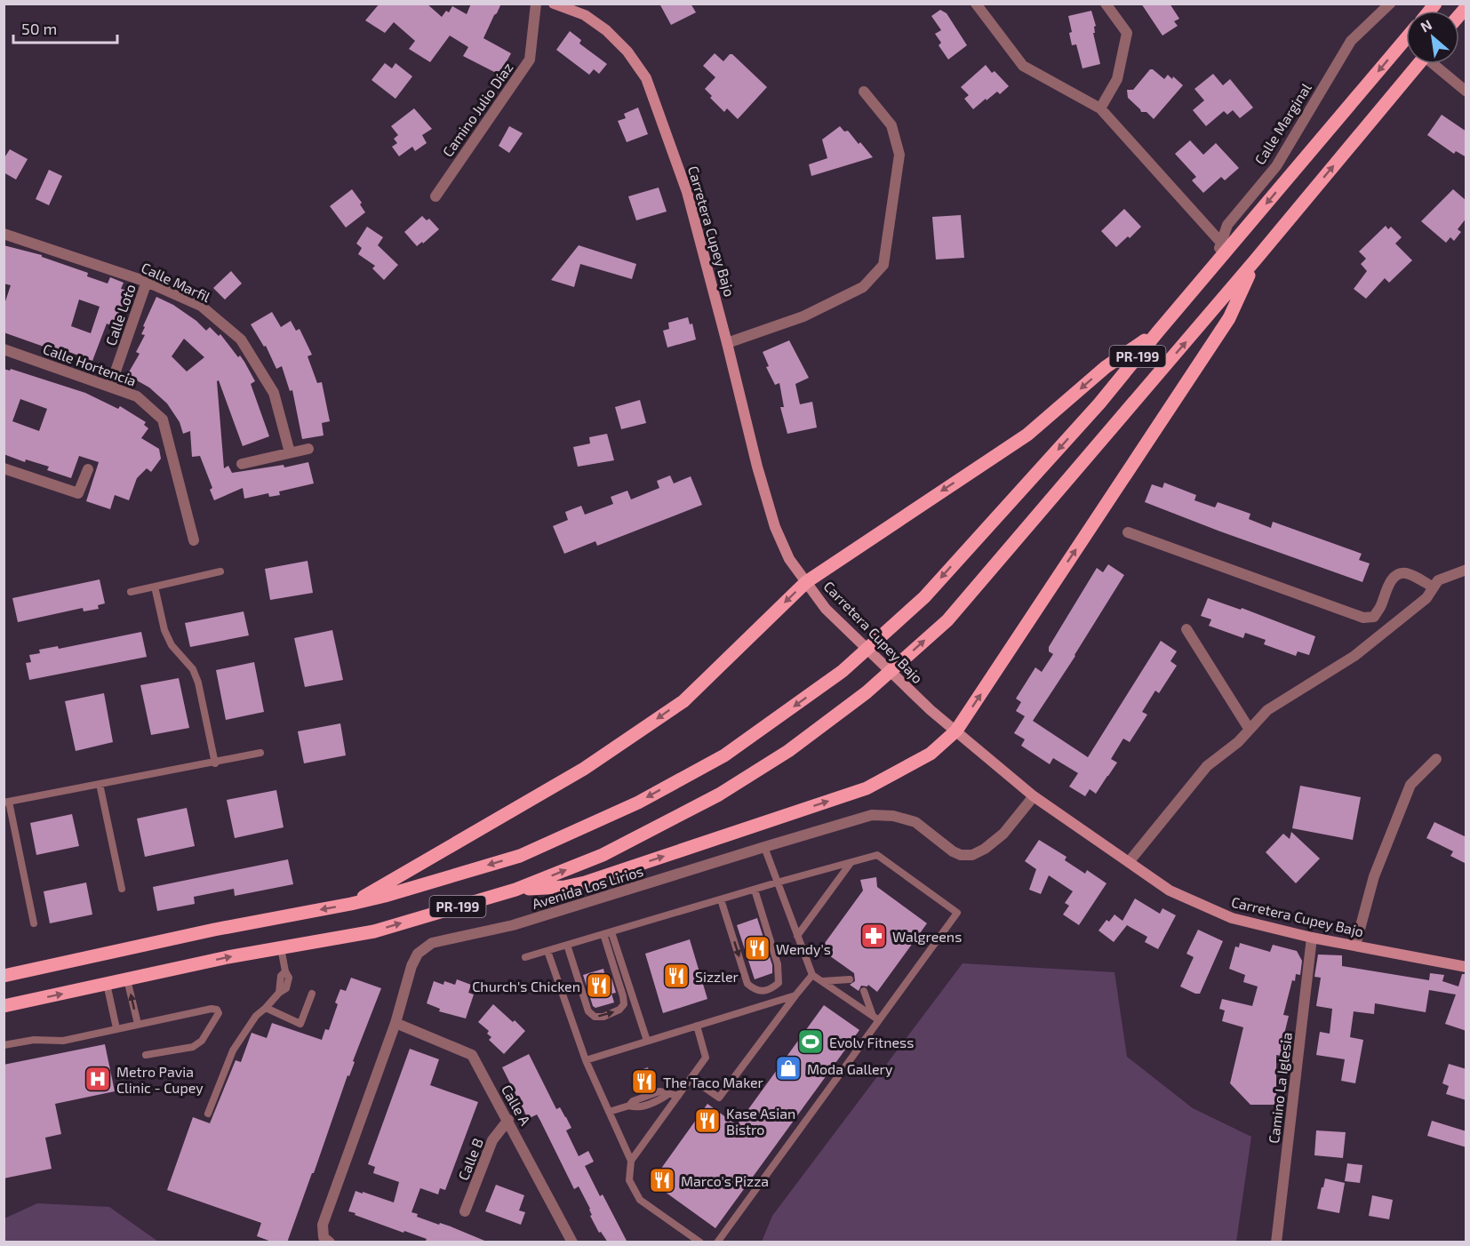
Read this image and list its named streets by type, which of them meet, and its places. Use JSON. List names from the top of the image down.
{
  "streets": {
    "main road": ["PR-199"],
    "street": [
      "Camino Julio Díaz",
      "Calle Marginal",
      "Carretera Cupey Bajo",
      "Calle Marfil",
      "Calle Loto",
      "Calle Hortencia",
      "Avenida Los Lirios",
      "Camino La Iglesia",
      "Calle A",
      "Calle B"
    ]
  },
  "crossings": [
    ["Calle Marginal", "PR-199"],
    ["Carretera Cupey Bajo", "Avenida Los Lirios"],
    ["Carretera Cupey Bajo", "Camino La Iglesia"],
    ["Calle Marfil", "Calle Loto"],
    ["Calle Loto", "Calle Hortencia"],
    ["Avenida Los Lirios", "Calle A"],
    ["Calle A", "Calle B"]
  ],
  "places": {
    "pharmacy": ["Walgreens"],
    "restaurant": [
      "Wendy's",
      "Sizzler",
      "Church's Chicken",
      "The Taco Maker",
      "Kase Asian Bistro",
      "Marco's Pizza"
    ],
    "sports": ["Evolv Fitness"],
    "shop": ["Moda Gallery"],
    "hospital": ["Metro Pavia Clinic - Cupey"]
  },
  "scale_bar": "50 m",
  "north": "top left"
}
